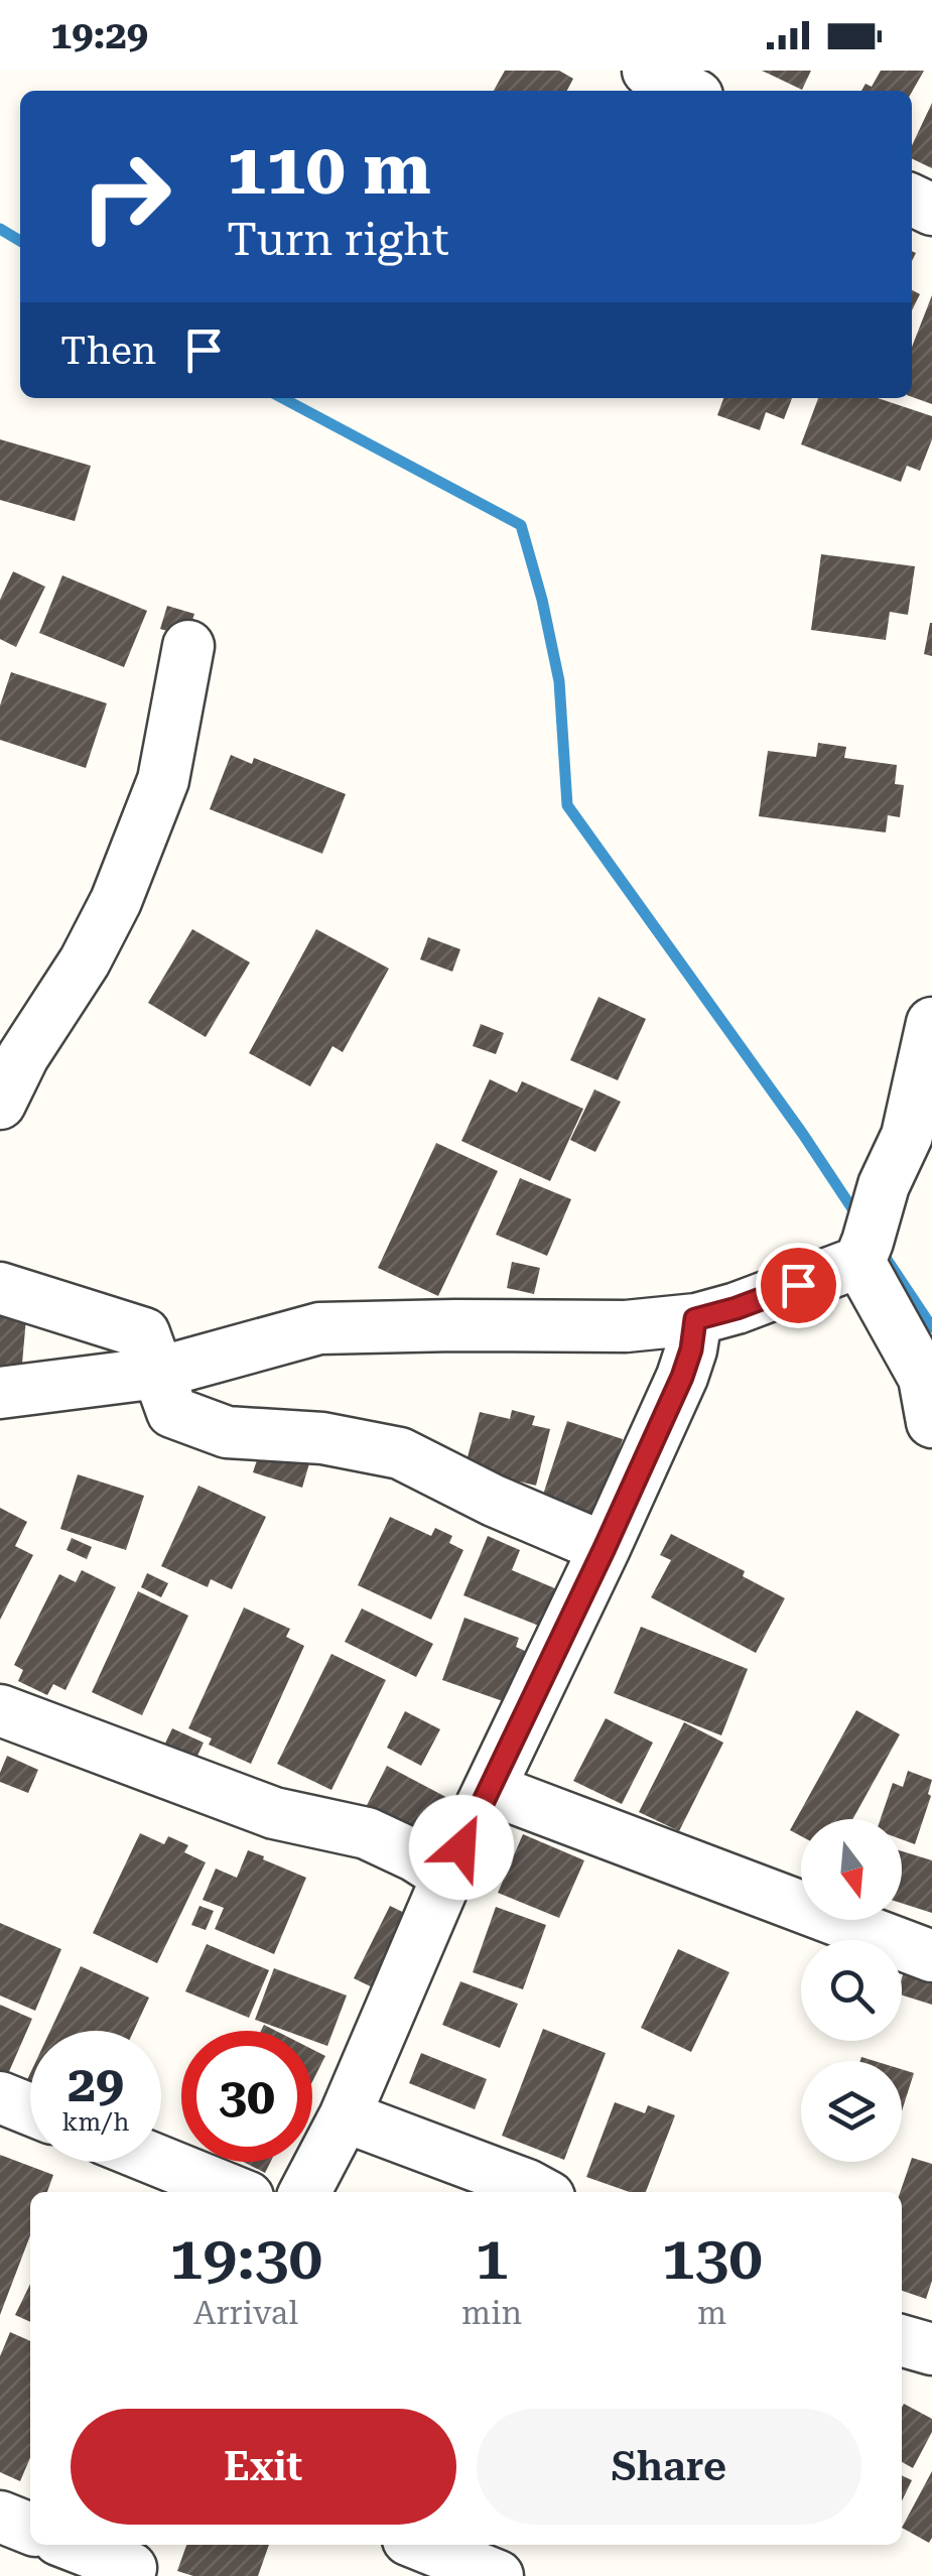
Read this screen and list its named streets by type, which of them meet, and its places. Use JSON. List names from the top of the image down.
{
  "north": "bottom",
  "page": {
    "status": "19:29",
    "turn": ["110 m", "Turn right"],
    "then": "Then",
    "speed": "29 km/h",
    "limit": "30",
    "eta": [
      "19:30",
      "Arrival",
      "1",
      "min",
      "130",
      "m"
    ],
    "buttons": ["Exit", "Share"]
  }
}
